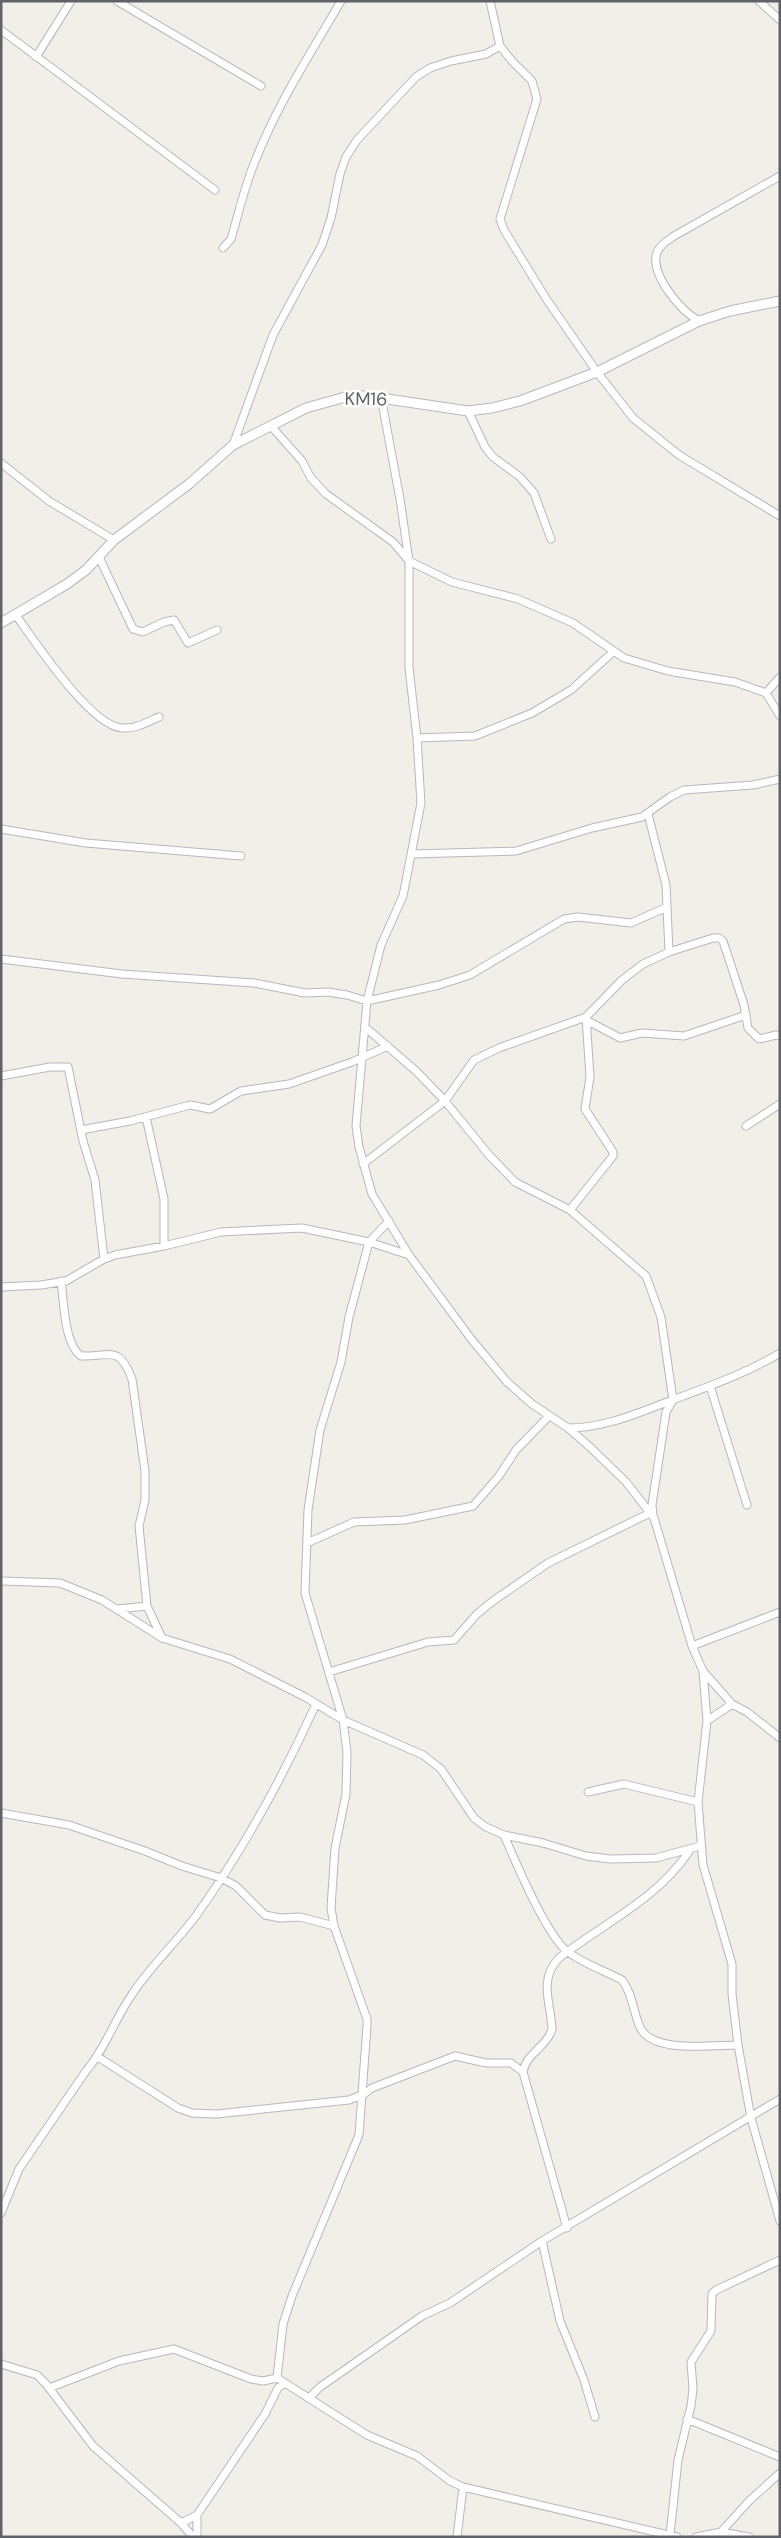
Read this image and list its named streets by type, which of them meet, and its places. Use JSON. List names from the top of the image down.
{
  "streets": {
    "street": ["KM16"]
  }
}
